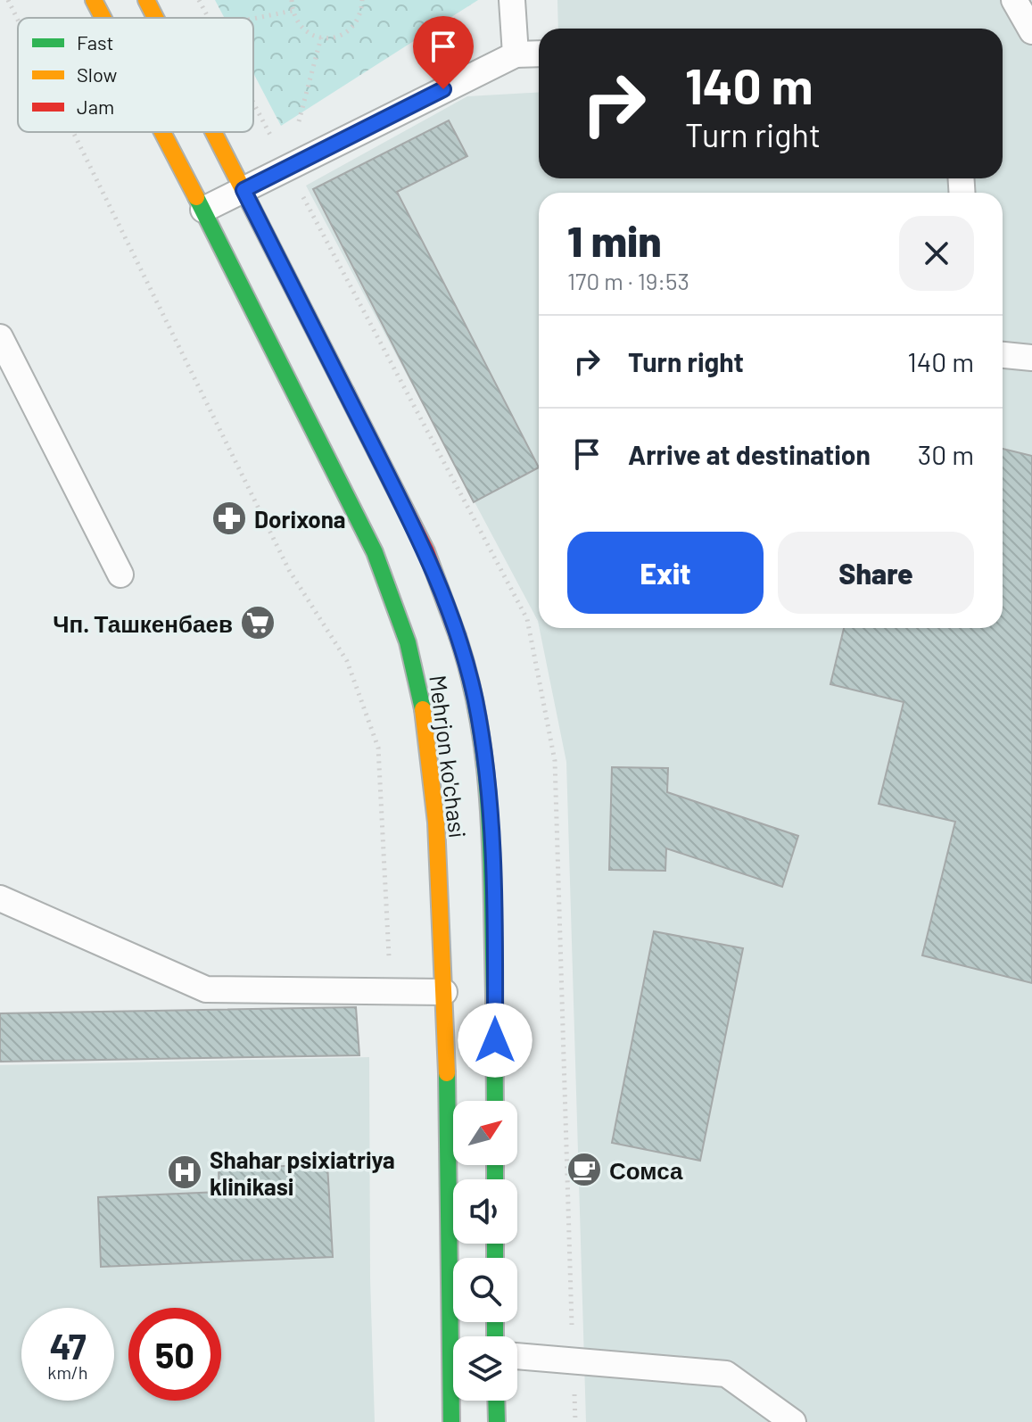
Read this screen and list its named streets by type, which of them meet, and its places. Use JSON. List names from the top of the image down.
{
  "streets": {
    "main road": ["Mehrjon ko'chasi"]
  },
  "places": {
    "pharmacy": ["Dorixona"],
    "supermarket": ["Чп. Ташкенбаев"],
    "cafe": ["Сомса"],
    "hospital": ["Shahar psixiatriya klinikasi"]
  },
  "legend": ["Fast", "Slow", "Jam"],
  "north": "top right",
  "page": {
    "turn": ["140 m", "Turn right"],
    "heading": ["1 min", "170 m · 19:53"],
    "list": [
      {
        "name": "Turn right",
        "value": "140 m"
      },
      {
        "name": "Arrive at destination",
        "value": "30 m"
      }
    ],
    "buttons": ["Exit", "Share"],
    "speed": "47 km/h",
    "limit": "50"
  }
}
